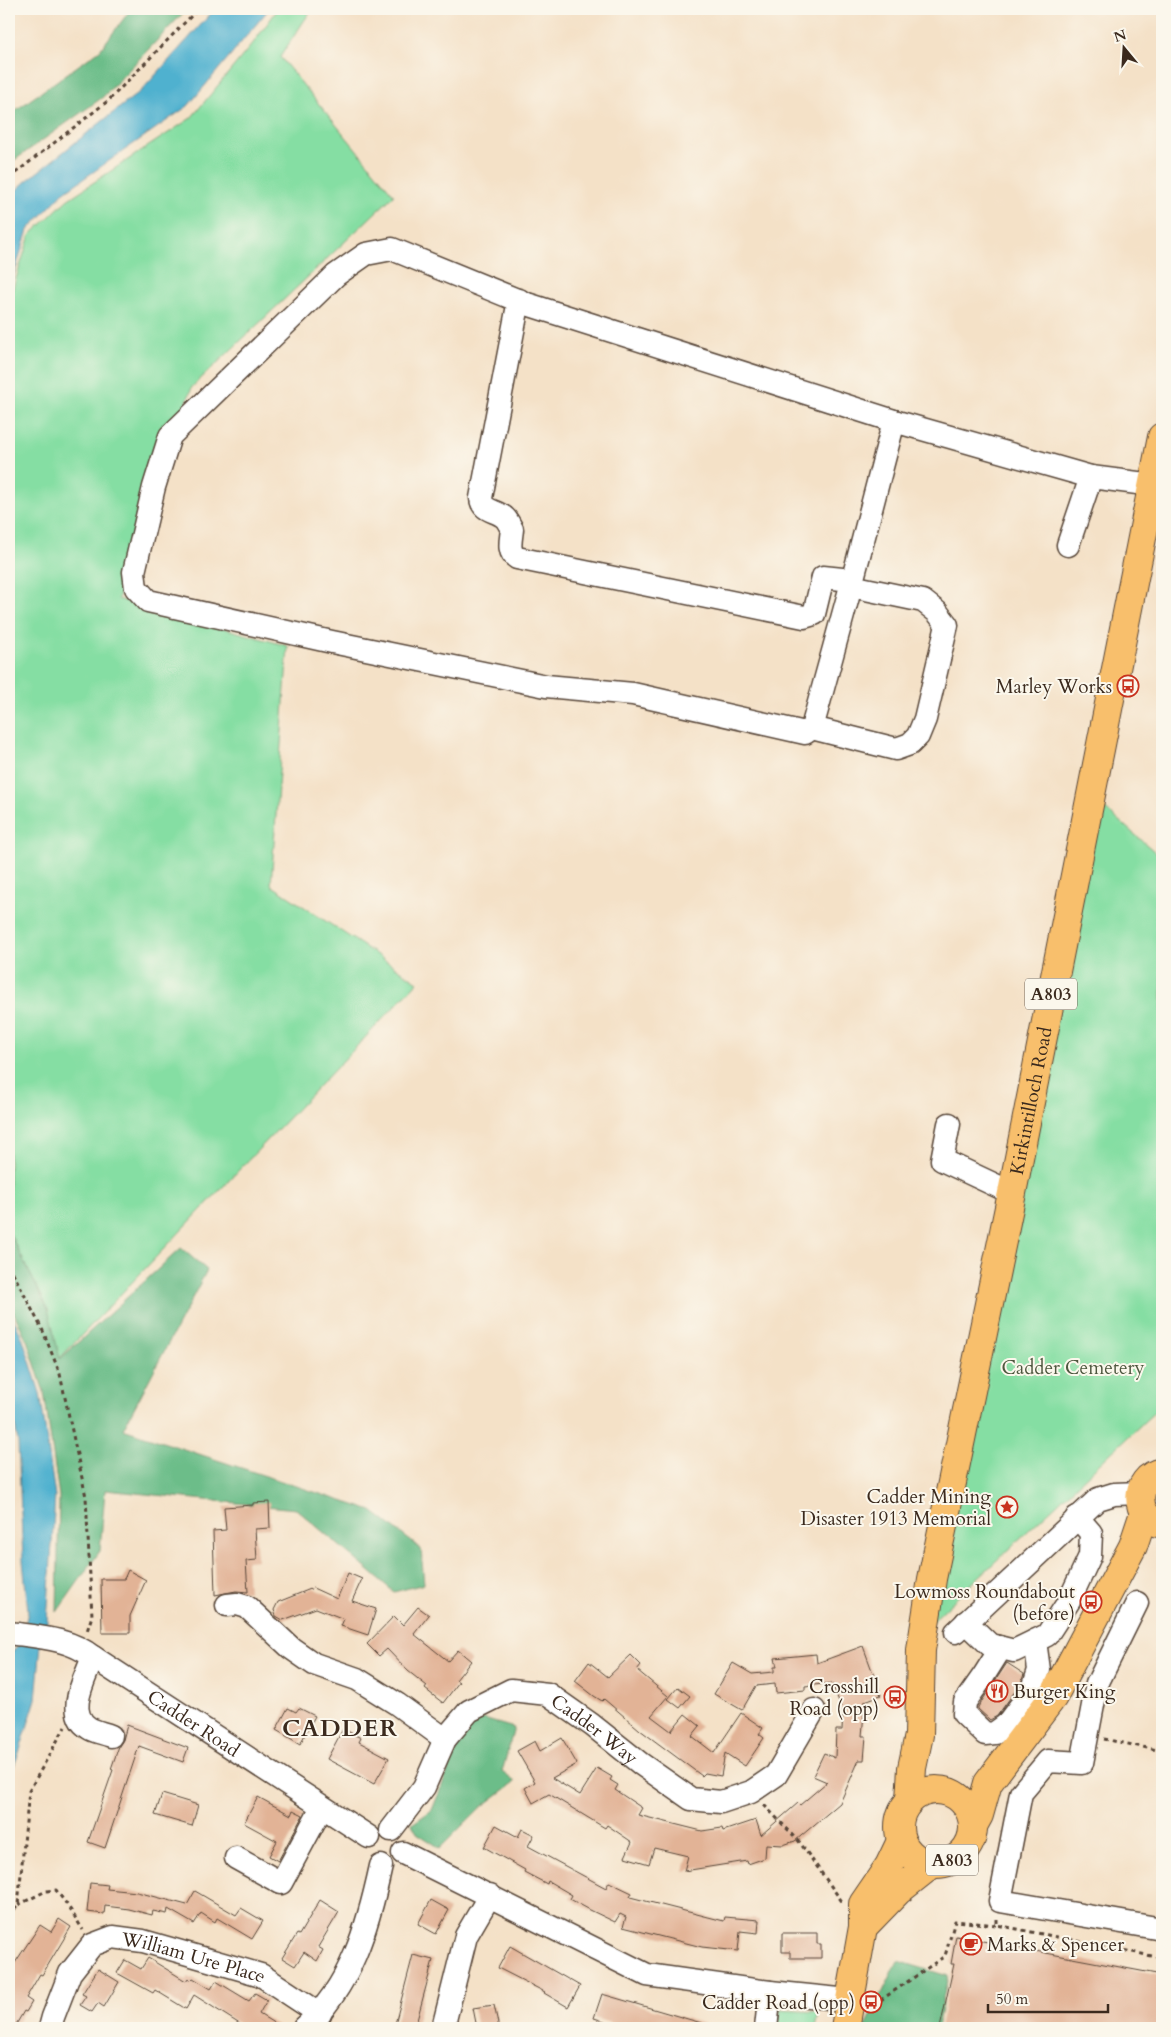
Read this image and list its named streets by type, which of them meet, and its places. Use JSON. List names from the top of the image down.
{
  "streets": {
    "main road": ["A803", "Kirkintilloch Road"],
    "street": ["Cadder Road", "Cadder Way", "William Ure Place"]
  },
  "crossings": [
    ["A803", "Kirkintilloch Road"],
    ["Cadder Road", "Cadder Way"]
  ],
  "districts": ["CADDER"],
  "parks": ["Cadder Cemetery"],
  "places": {
    "bus stop": [
      "Marley Works",
      "Lowmoss Roundabout (before)",
      "Crosshill Road (opp)",
      "Cadder Road (opp)"
    ],
    "place": ["Cadder Mining Disaster 1913 Memorial"],
    "restaurant": ["Burger King"],
    "cafe": ["Marks & Spencer"]
  },
  "scale_bar": "50 m",
  "north": "top"
}
